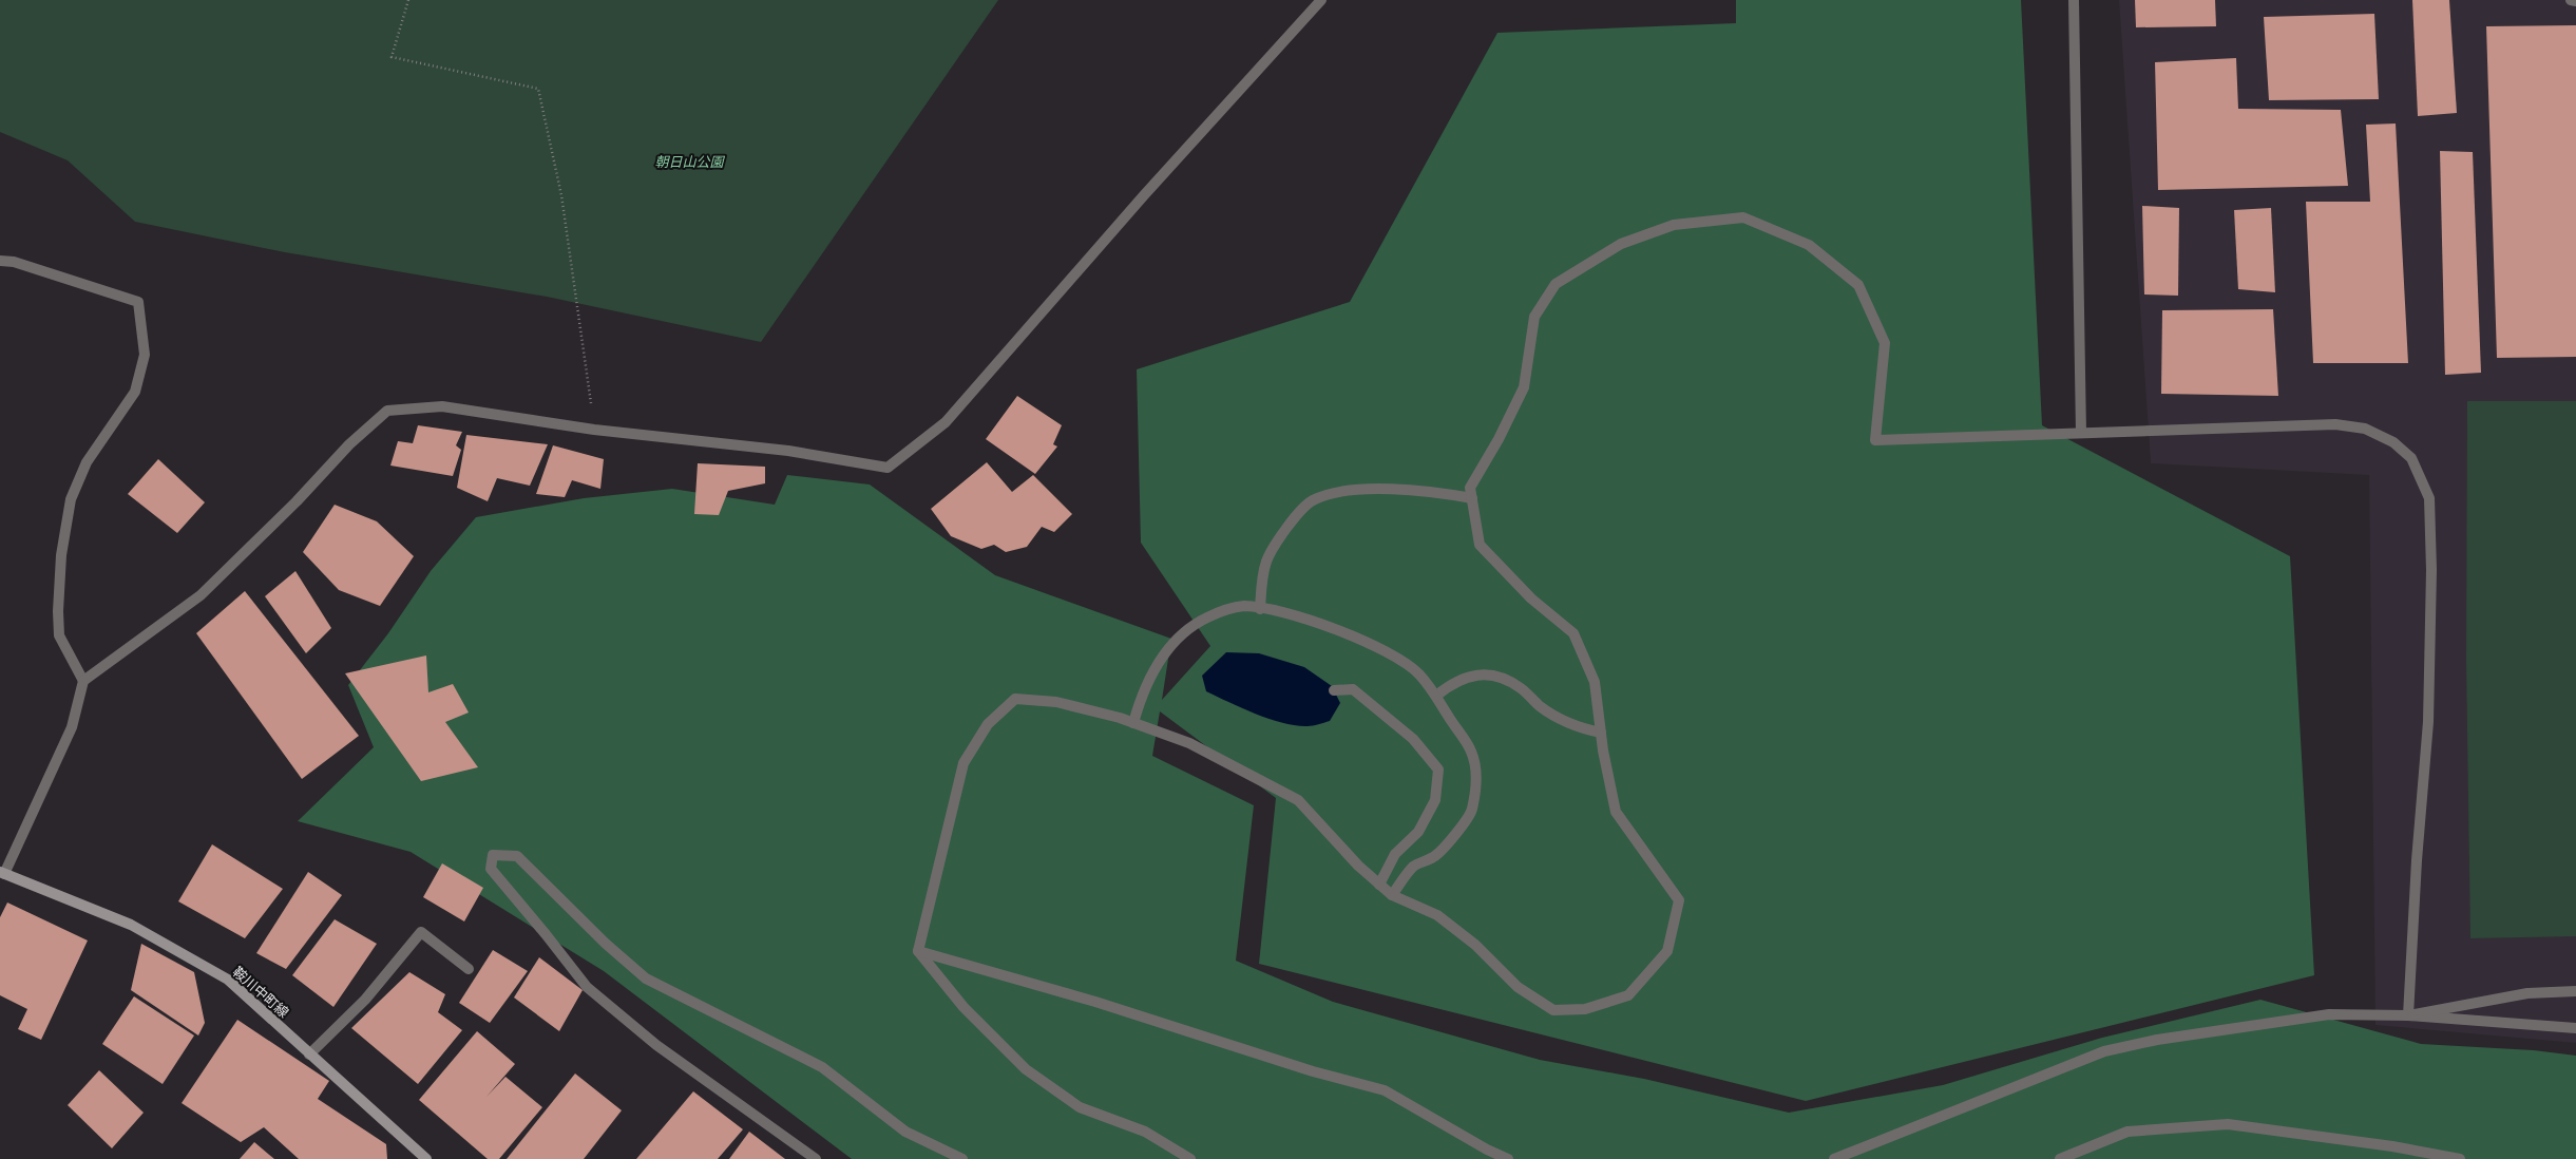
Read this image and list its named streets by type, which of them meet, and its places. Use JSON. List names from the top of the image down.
{
  "streets": {
    "main road": ["鞍川中町線"]
  },
  "parks": ["朝日山公園"]
}
